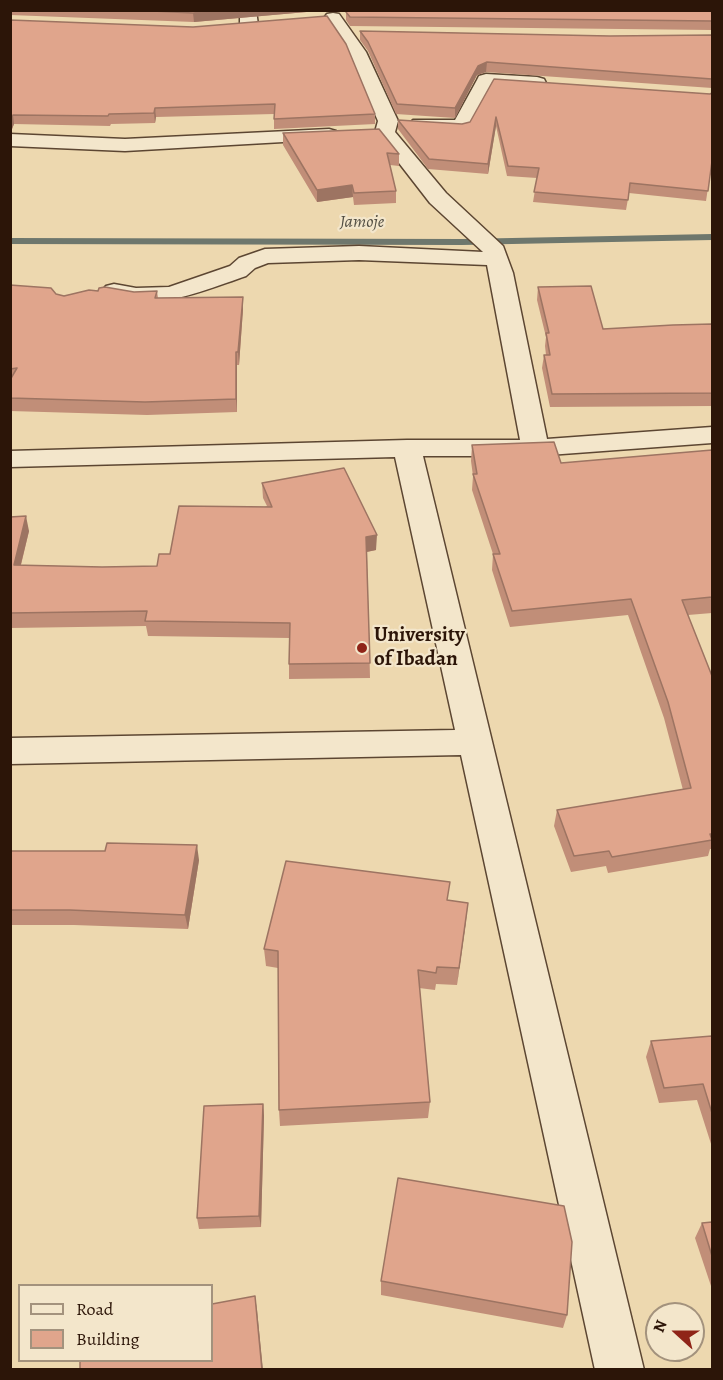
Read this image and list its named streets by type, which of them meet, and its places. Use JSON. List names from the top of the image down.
{
  "water": ["Jamoje"],
  "places": ["University of Ibadan"],
  "legend": ["Road", "Building"],
  "north": "left"
}
